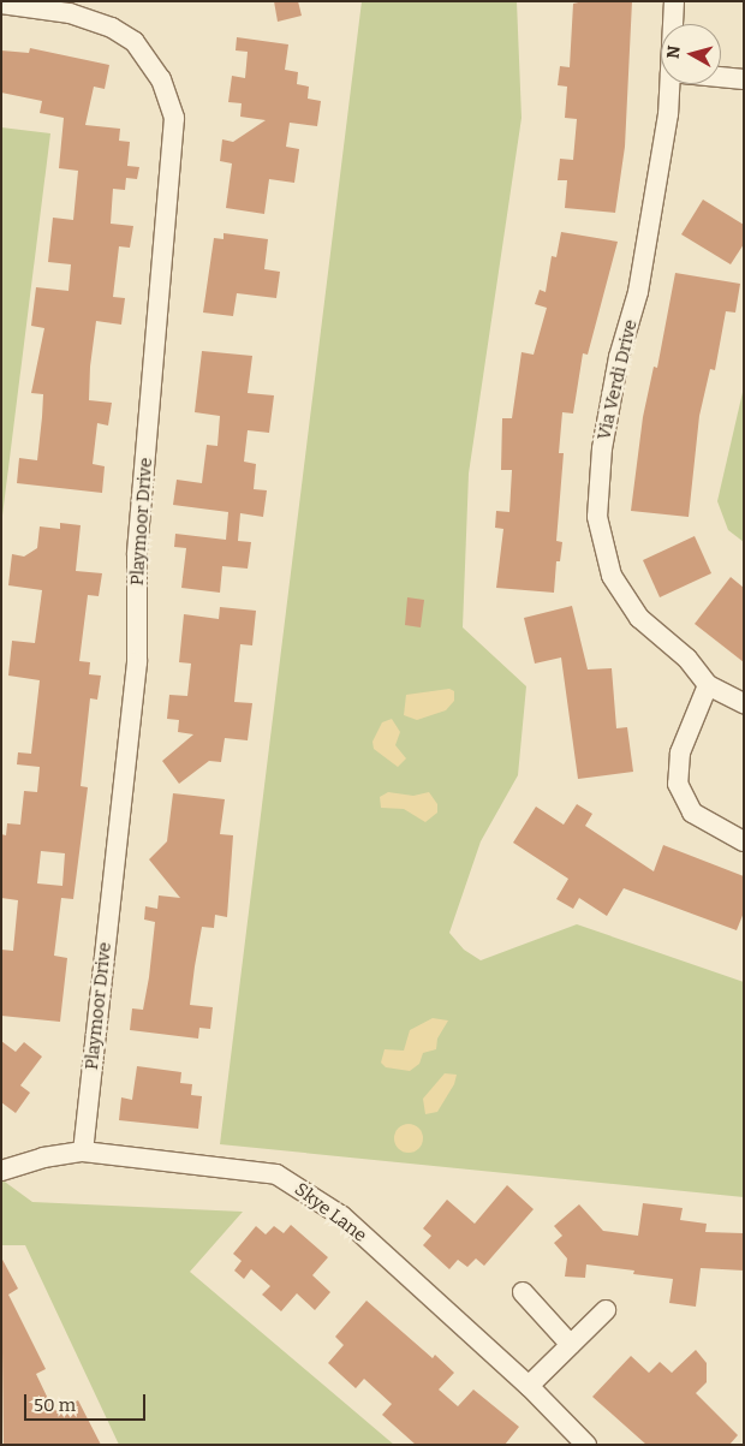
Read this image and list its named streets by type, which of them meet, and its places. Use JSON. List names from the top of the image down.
{
  "streets": {
    "street": ["Via Verdi Drive", "Playmoor Drive", "Skye Lane"]
  },
  "crossings": [
    ["Playmoor Drive", "Skye Lane"]
  ],
  "scale_bar": "50 m",
  "north": "left"
}
